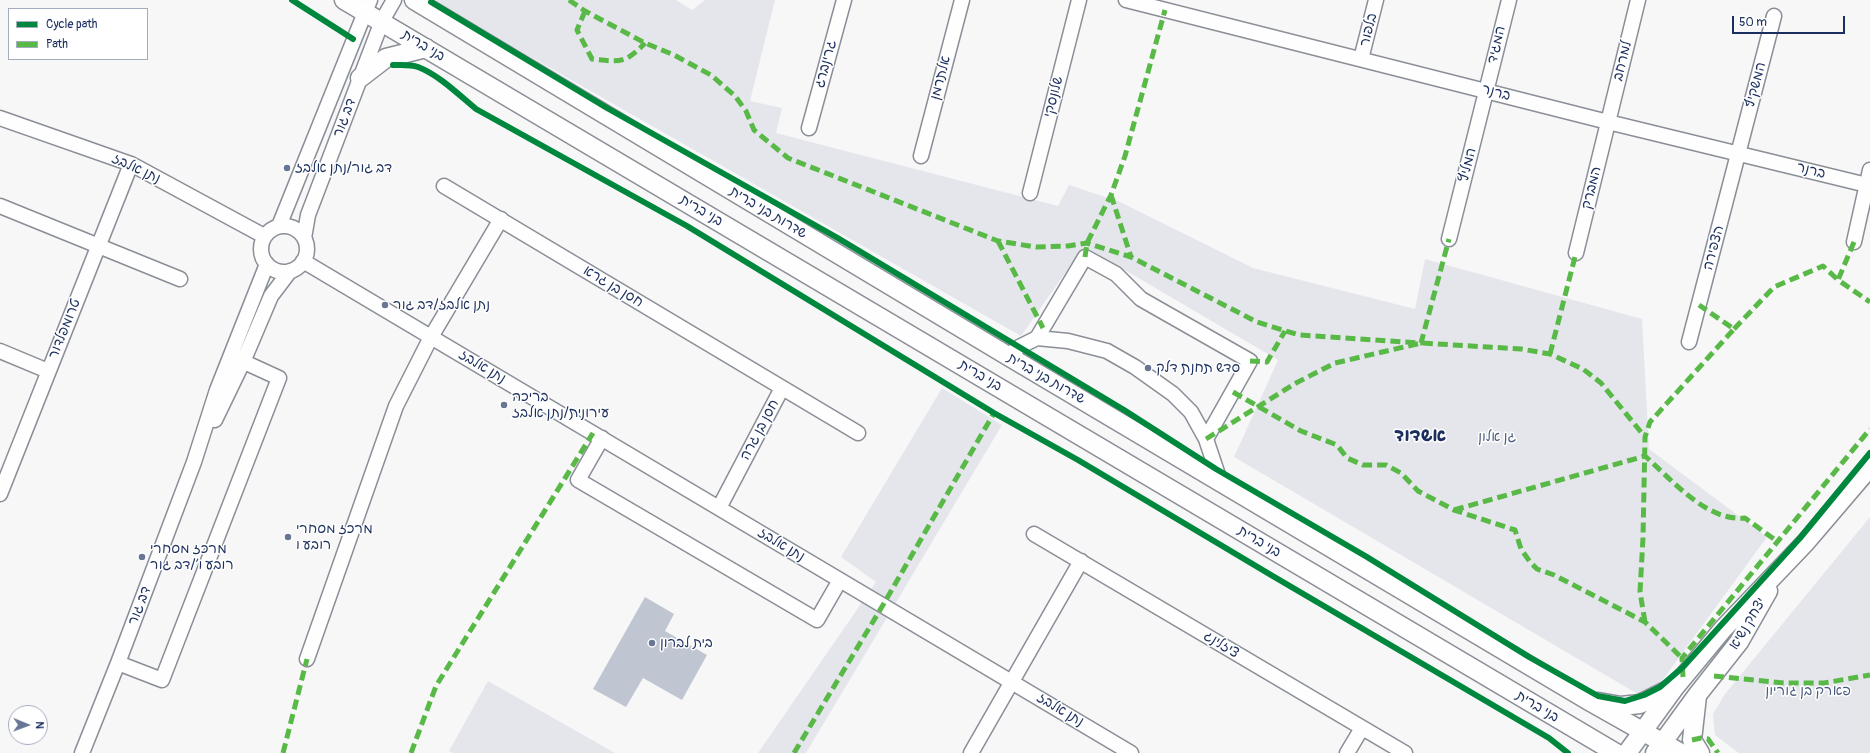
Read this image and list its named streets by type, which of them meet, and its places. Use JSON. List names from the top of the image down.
{
  "streets": {
    "main road": ["בני ברית", "שדרות בני ברית", "יצחק נשיא"],
    "street": [
      "בלפור",
      "המגיד",
      "למרחב",
      "גרינברג",
      "אלתרמן",
      "המשקיף",
      "ברנר",
      "שלונסקי",
      "דב גור",
      "המליץ",
      "נתן אלבז",
      "המברק",
      "הצפירה",
      "חסן בן גרא",
      "טרומפלדור",
      "חסן בן גרה",
      "ציזלינג"
    ]
  },
  "crossings": [
    ["בלפור", "ברנר"],
    ["המגיד", "ברנר"],
    ["המגיד", "המליץ"],
    ["בני ברית", "דב גור"],
    ["למרחב", "ברנר"],
    ["למרחב", "המברק"],
    ["המשקיף", "ברנר"],
    ["המשקיף", "הצפירה"],
    ["ברנר", "המליץ"],
    ["ברנר", "המברק"],
    ["ברנר", "הצפירה"],
    ["דב גור", "נתן אלבז"],
    ["נתן אלבז", "טרומפלדור"],
    ["נתן אלבז", "חסן בן גרה"],
    ["שדרות בני ברית", "יצחק נשיא"],
    ["חסן בן גרא", "חסן בן גרה"]
  ],
  "districts": ["אשדוד"],
  "parks": ["גן אלון", "פארק בן גוריון"],
  "places": [
    "דב גור/נתן אלבז",
    "נתן אלבז/דב גור",
    "סדש תחנת דלק",
    "בריכה עירונית/נתן אלבז",
    "מרכז מסחרי רובע ו",
    "מרכז מסחרי רובע ו׳/דב גור",
    "בית לברון"
  ],
  "legend": ["Cycle path", "Path"],
  "scale_bar": "50 m",
  "north": "right"
}
